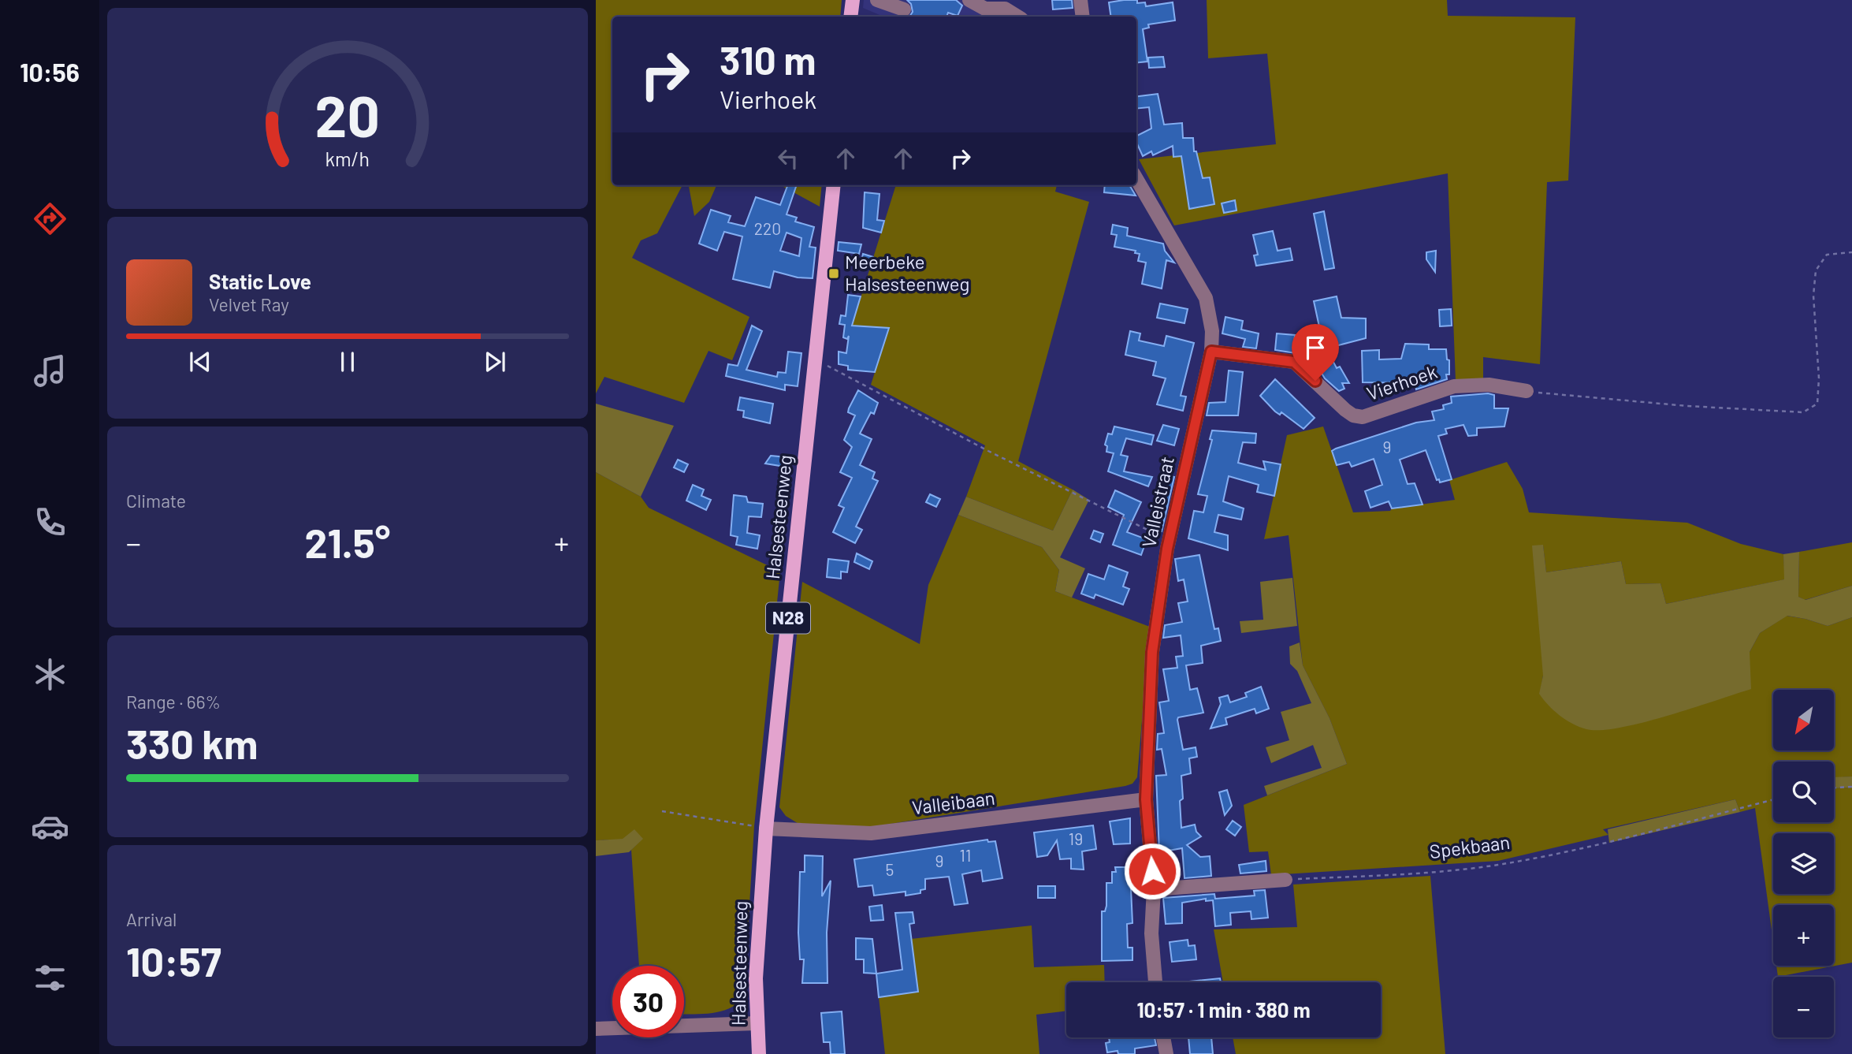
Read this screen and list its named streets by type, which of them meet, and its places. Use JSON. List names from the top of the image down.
{
  "streets": {
    "main road": ["Halsesteenweg", "N28"],
    "street": ["Vierhoek", "Valleistraat", "Valleibaan"],
    "path": ["Spekbaan"]
  },
  "crossings": [
    ["Vierhoek", "Valleistraat"],
    ["Valleistraat", "Valleibaan"],
    ["Halsesteenweg", "Valleibaan"]
  ],
  "places": {
    "transit": ["Meerbeke Halsesteenweg"]
  },
  "house_numbers": [
    "220",
    "9",
    "19",
    "11",
    "9",
    "5"
  ],
  "north": "bottom left",
  "page": {
    "tabs": "10:56",
    "turn": ["310 m", "Vierhoek"],
    "song": ["Static Love", "Velvet Ray"],
    "tile": [
      "Climate",
      ["Range · 66%", "330 km"],
      ["Arrival", "10:57"]
    ],
    "heat": ["−", "21.5°", "+"],
    "map_buttons": ["+", "−"],
    "limit": "30",
    "trip": "10:57 · 1 min · 380 m",
    "gauge": ["20", "km/h"]
  }
}
